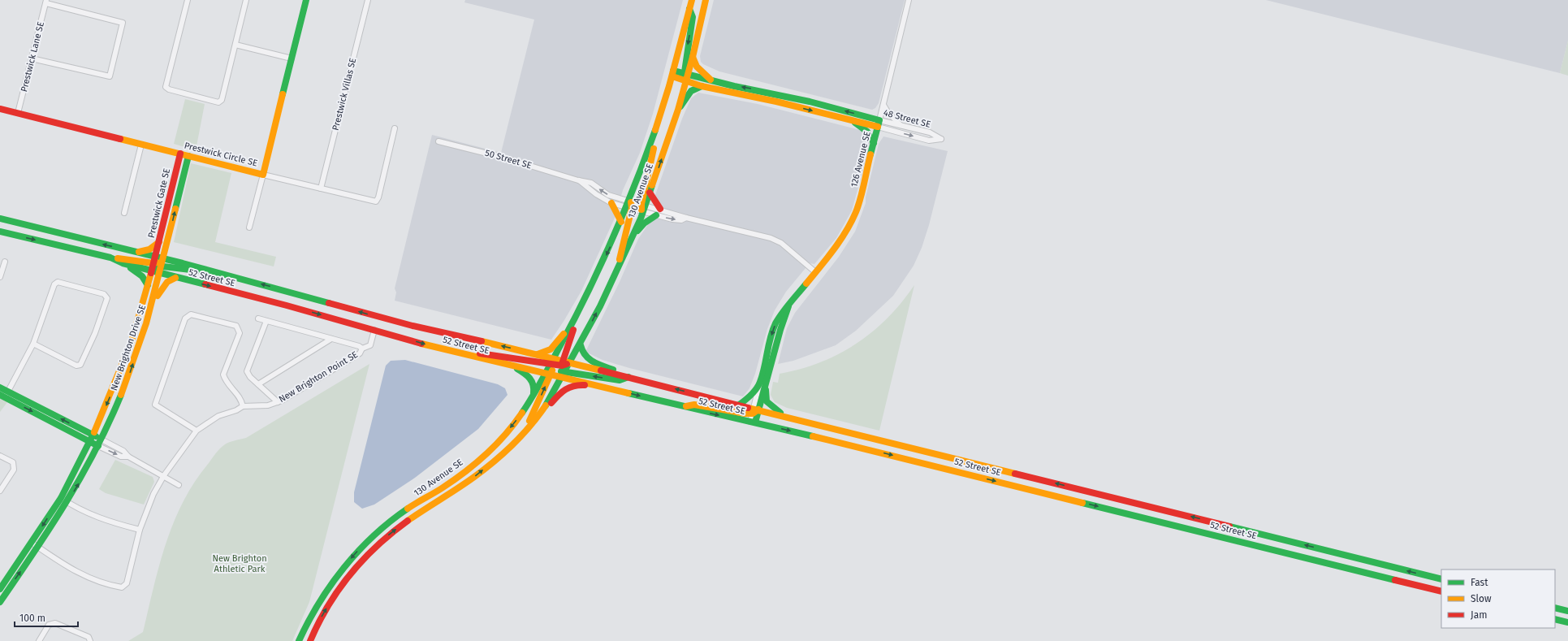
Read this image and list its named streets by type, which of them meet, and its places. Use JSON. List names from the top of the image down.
{
  "streets": {
    "main road": [
      "48 Street SE",
      "Prestwick Circle SE",
      "126 Avenue SE",
      "130 Avenue SE",
      "Prestwick Gate SE",
      "52 Street SE",
      "New Brighton Drive SE"
    ],
    "street": [
      "Prestwick Lane SE",
      "Prestwick Villas SE",
      "50 Street SE",
      "New Brighton Point SE"
    ]
  },
  "crossings": [
    ["Prestwick Lane SE", "Prestwick Circle SE"],
    ["48 Street SE", "126 Avenue SE"],
    ["48 Street SE", "130 Avenue SE"],
    ["Prestwick Circle SE", "Prestwick Gate SE"],
    ["50 Street SE", "126 Avenue SE"],
    ["50 Street SE", "130 Avenue SE"],
    ["126 Avenue SE", "52 Street SE"],
    ["130 Avenue SE", "52 Street SE"],
    ["Prestwick Gate SE", "52 Street SE"],
    ["Prestwick Gate SE", "New Brighton Drive SE"],
    ["52 Street SE", "New Brighton Drive SE"]
  ],
  "parks": ["New Brighton Athletic Park"],
  "legend": ["Fast", "Slow", "Jam"],
  "scale_bar": "100 m"
}
